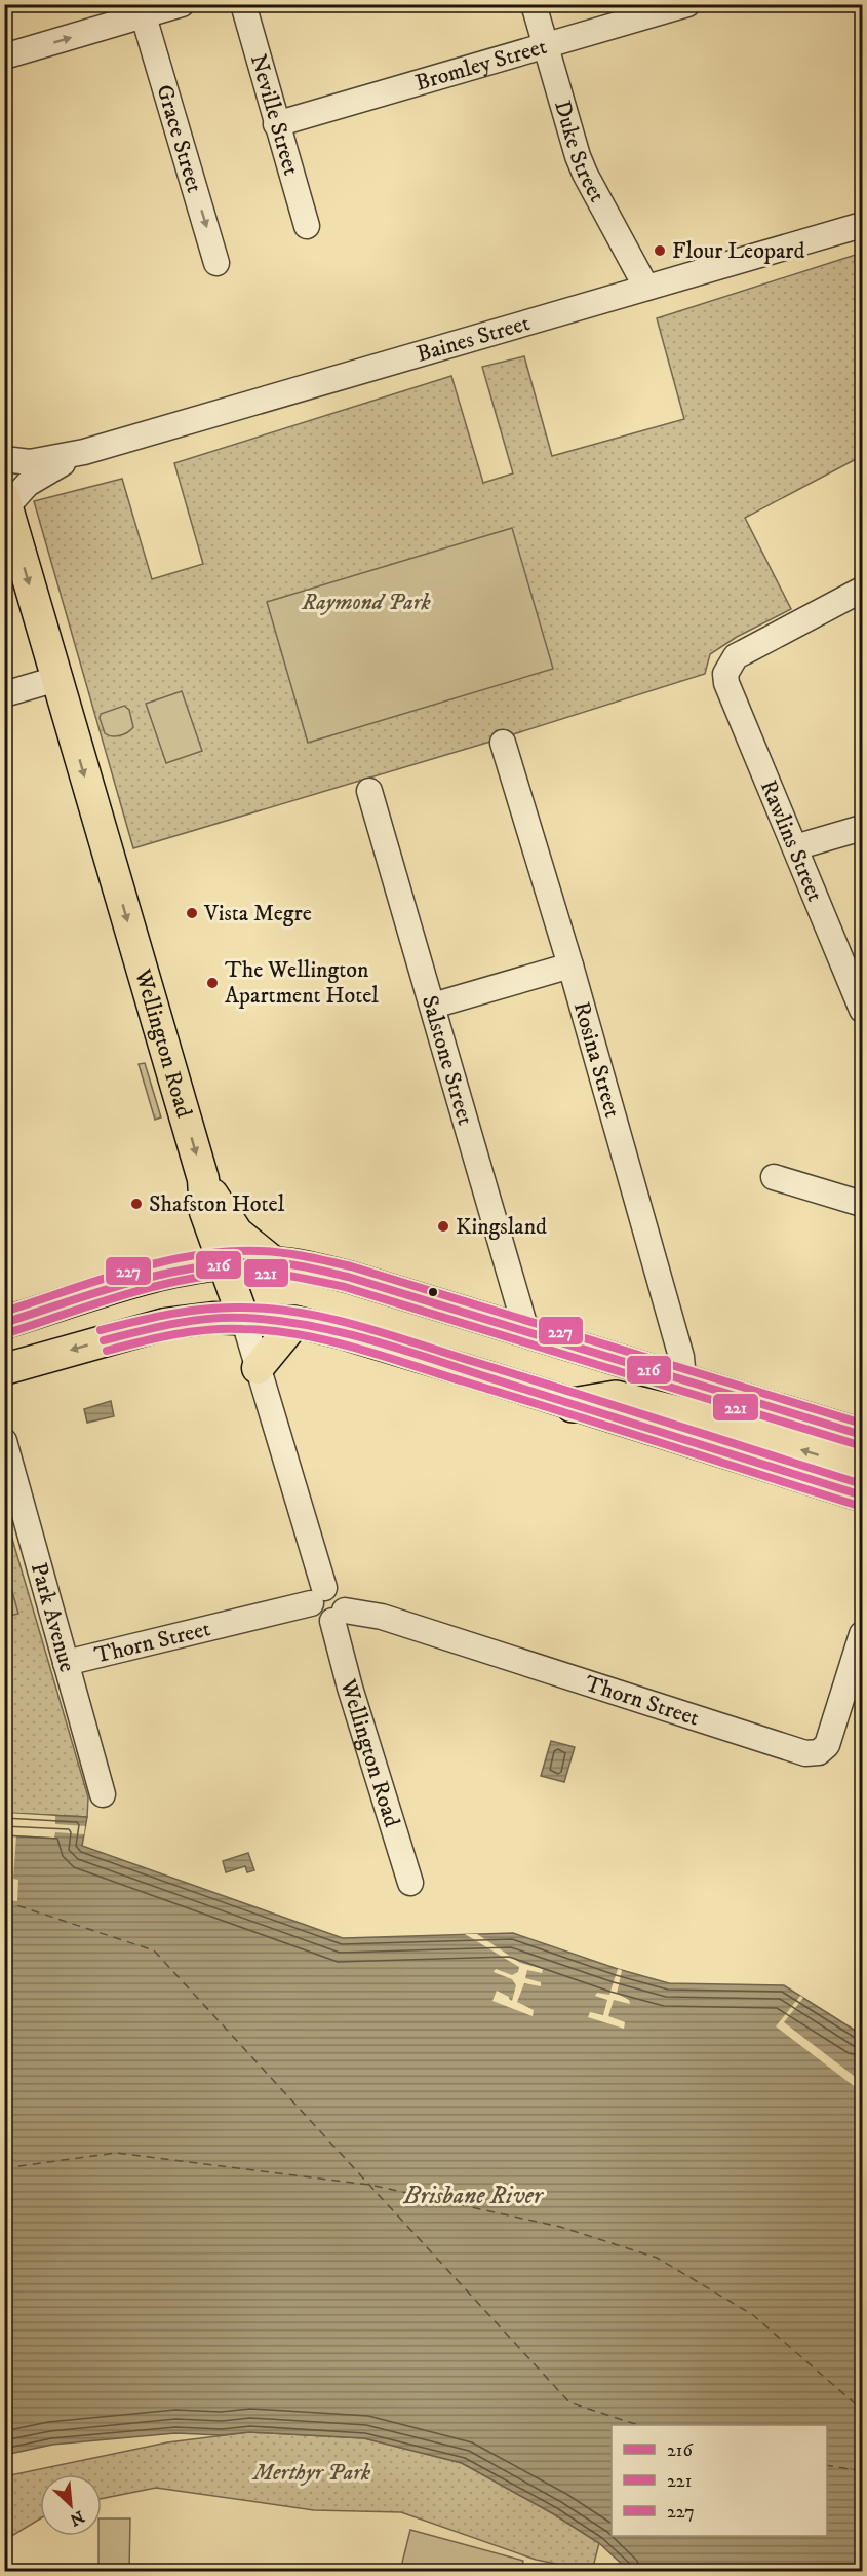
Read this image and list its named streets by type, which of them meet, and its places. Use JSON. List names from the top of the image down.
{
  "streets": {
    "main road": ["Wellington Road"],
    "street": [
      "Bromley Street",
      "Neville Street",
      "Grace Street",
      "Duke Street",
      "Baines Street",
      "Rawlins Street",
      "Salstone Street",
      "Rosina Street",
      "Park Avenue",
      "Thorn Street"
    ]
  },
  "crossings": [
    ["Bromley Street", "Neville Street"],
    ["Bromley Street", "Duke Street"],
    ["Duke Street", "Baines Street"],
    ["Baines Street", "Wellington Road"],
    ["Wellington Road", "Thorn Street"],
    ["Park Avenue", "Thorn Street"]
  ],
  "one_way": ["Grace Street", "Wellington Road"],
  "water": ["Brisbane River"],
  "parks": ["Raymond Park", "Merthyr Park"],
  "places": [
    "Flour Leopard",
    "Vista Megre",
    "The Wellington Apartment Hotel",
    "Shafston Hotel",
    "Kingsland"
  ],
  "lines": ["transit line 227", "transit line 216", "transit line 221"],
  "legend": ["216", "221", "227"],
  "north": "bottom right"
}
